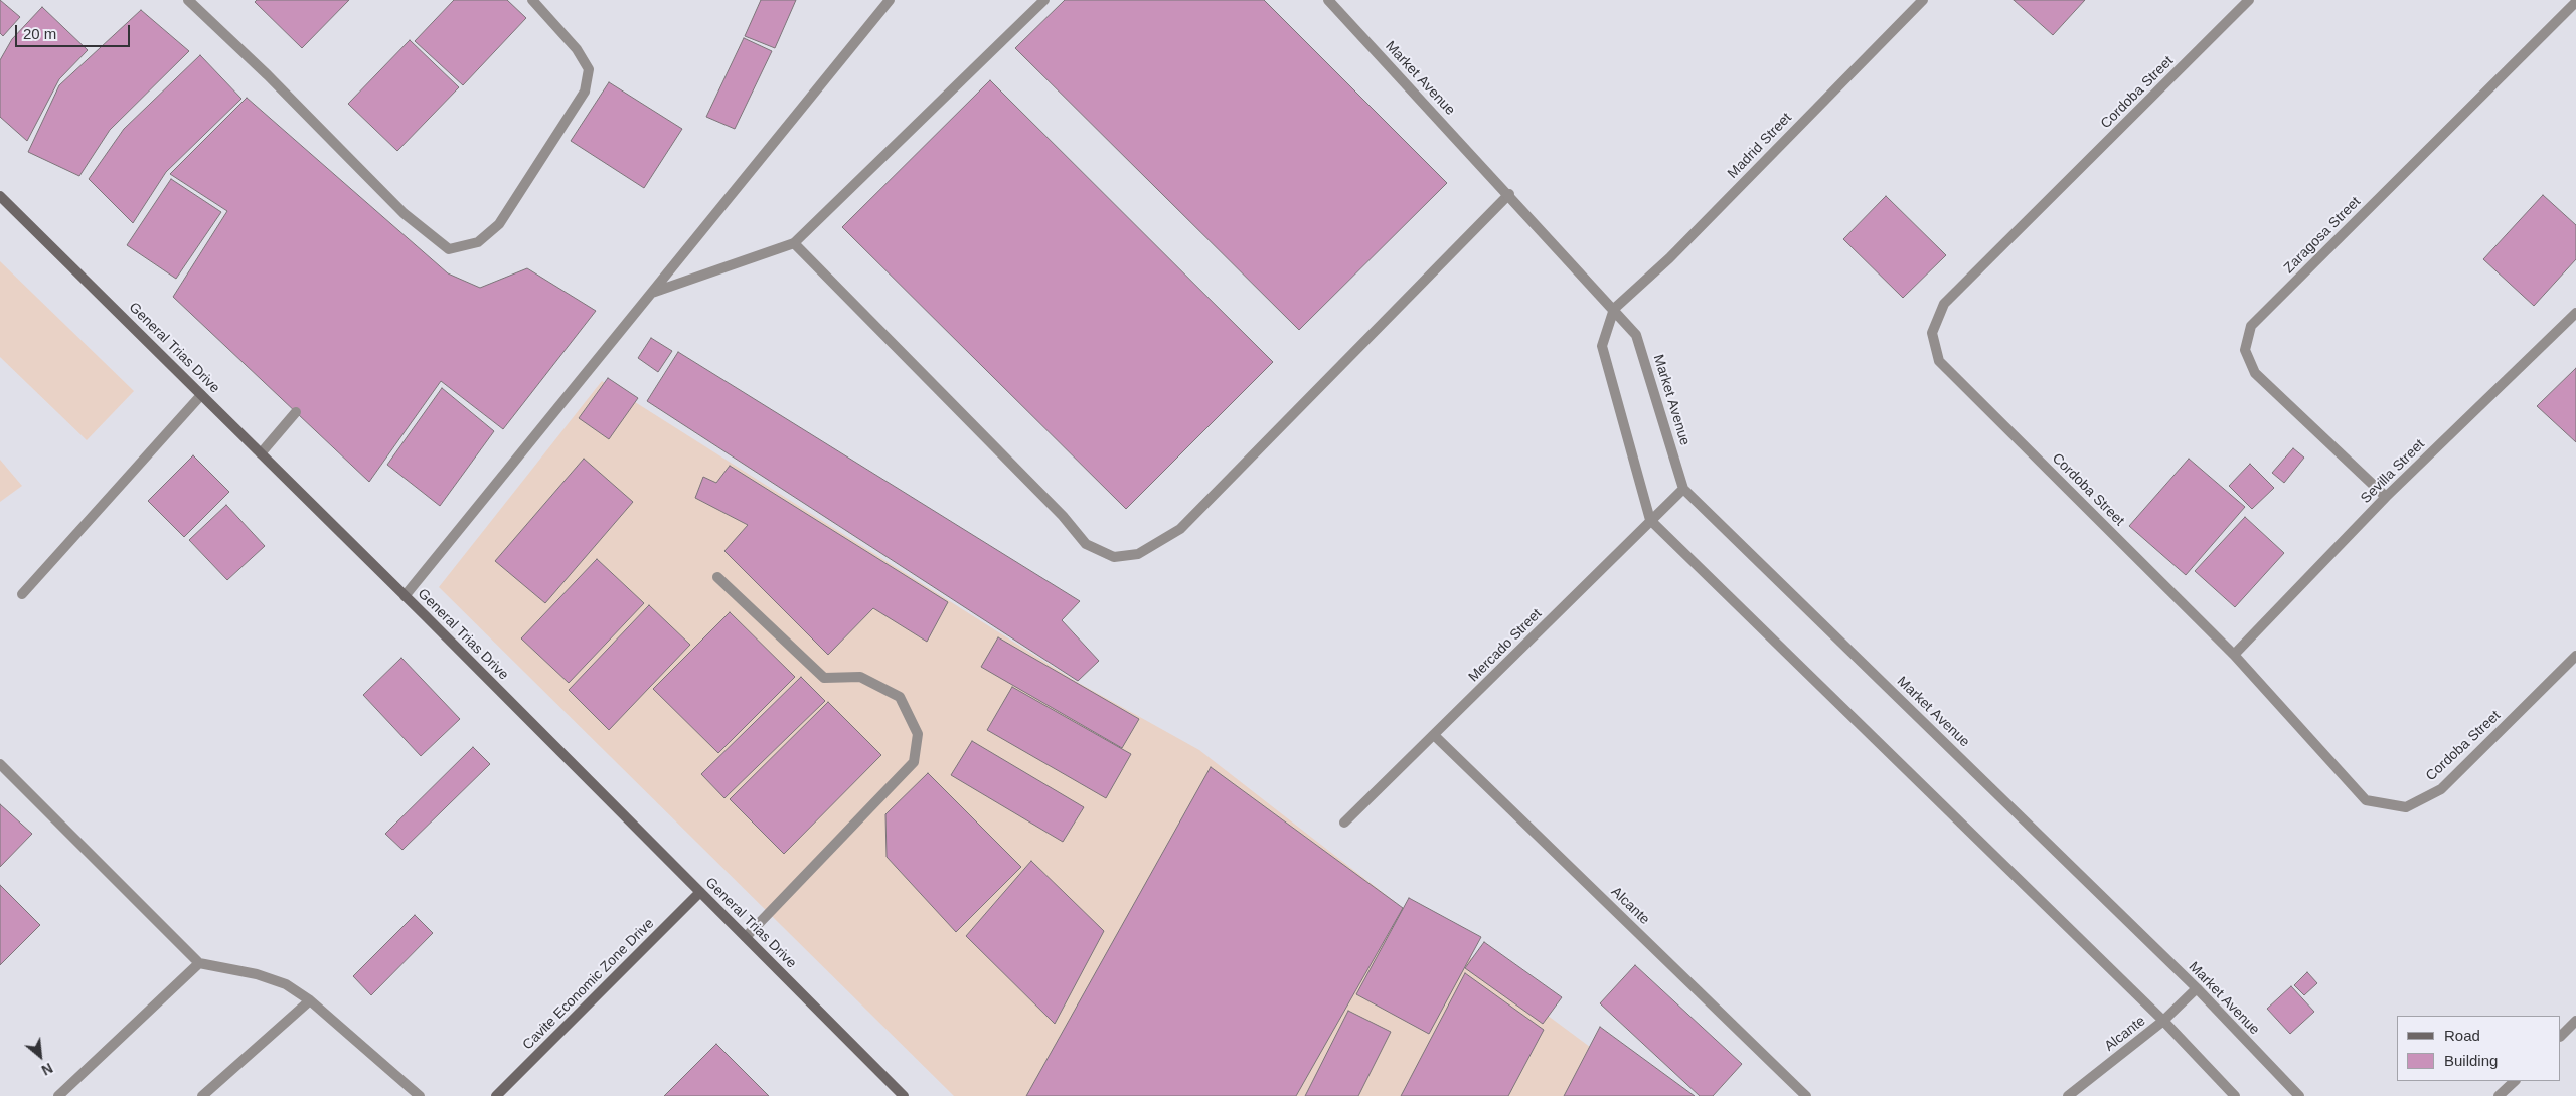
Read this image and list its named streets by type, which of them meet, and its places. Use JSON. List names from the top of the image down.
{
  "streets": {
    "main road": ["General Trias Drive", "Cavite Economic Zone Drive"],
    "street": [
      "Market Avenue",
      "Cordoba Street",
      "Madrid Street",
      "Zaragosa Street",
      "Sevilla Street",
      "Mercado Street",
      "Alcante"
    ]
  },
  "crossings": [
    ["Market Avenue", "Madrid Street"],
    ["Market Avenue", "Mercado Street"],
    ["Market Avenue", "Alcante"],
    ["Cordoba Street", "Sevilla Street"],
    ["Zaragosa Street", "Sevilla Street"],
    ["General Trias Drive", "Cavite Economic Zone Drive"],
    ["Mercado Street", "Alcante"]
  ],
  "legend": ["Road", "Building"],
  "scale_bar": "20 m",
  "north": "bottom right"
}
